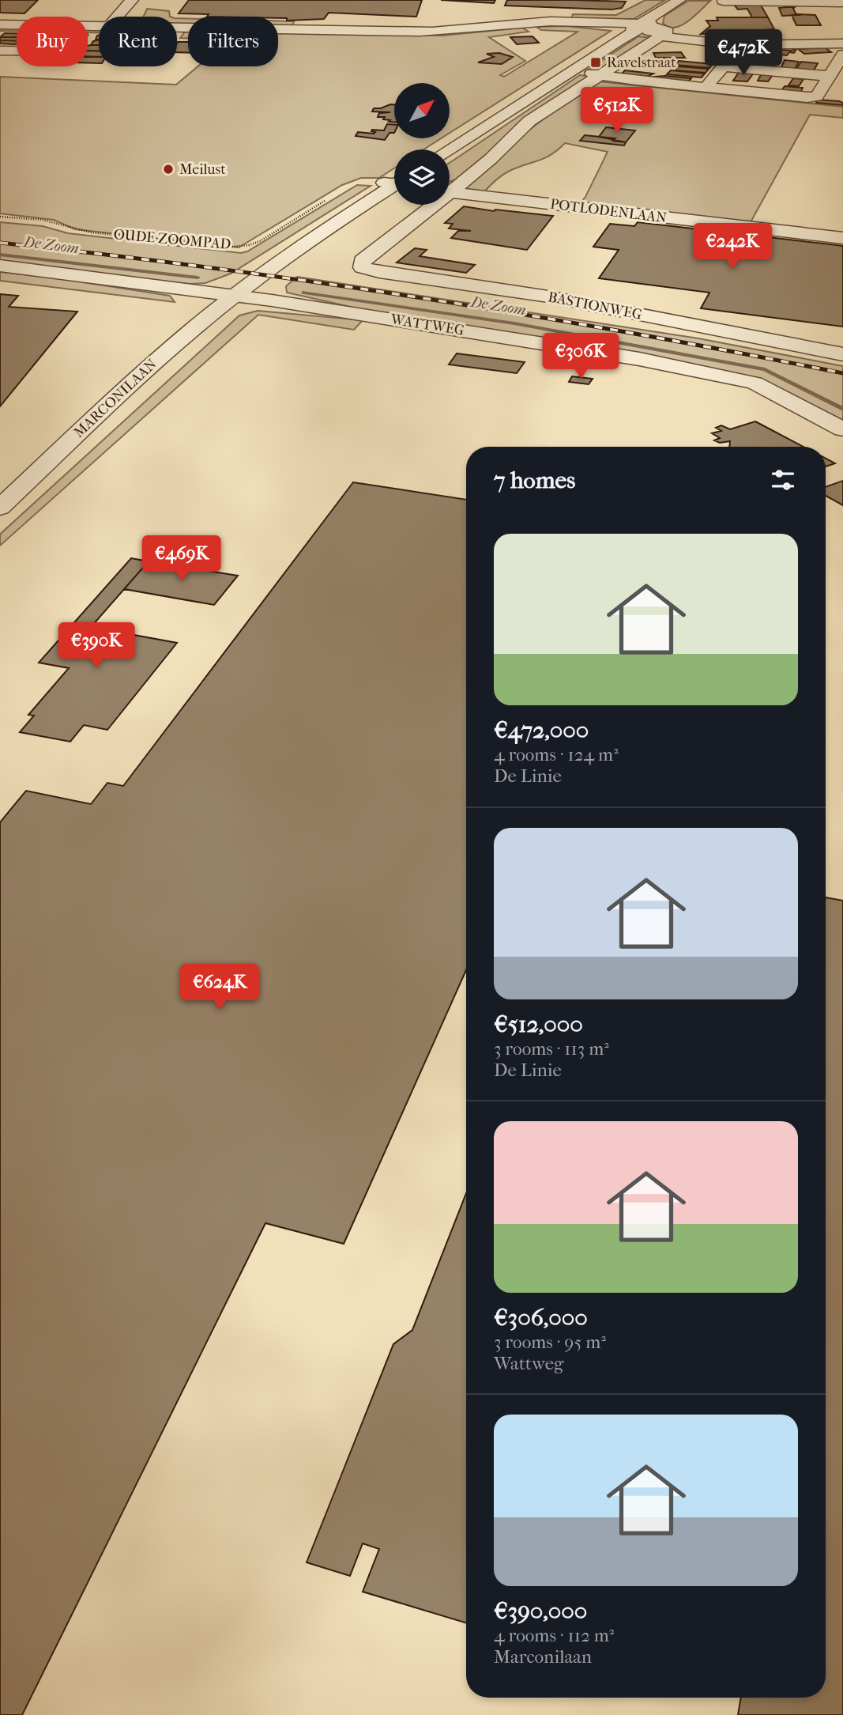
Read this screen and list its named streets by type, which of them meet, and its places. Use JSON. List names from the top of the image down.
{
  "streets": {
    "street": [
      "POTLODENLAAN",
      "BASTIONWEG",
      "WATTWEG",
      "MARCONILAAN"
    ],
    "path": ["OUDE ZOOMPAD"]
  },
  "crossings": [
    ["WATTWEG", "MARCONILAAN"]
  ],
  "water": ["De Zoom"],
  "places": {
    "transit": ["Ravelstraat"],
    "other": ["Meilust"]
  },
  "north": "top right",
  "page": {
    "chip": ["Buy", "Rent", "Filters"],
    "price": [
      "€472K",
      "€512K",
      "€242K",
      "€306K",
      "€469K",
      "€390K",
      "€624K"
    ],
    "heading": "7 homes",
    "list": [
      {
        "name": "€472,000",
        "note": "4 rooms · 124 m² · De Linie"
      },
      {
        "name": "€512,000",
        "note": "3 rooms · 113 m² · De Linie"
      },
      {
        "name": "€306,000",
        "note": "3 rooms · 95 m² · Wattweg"
      },
      {
        "name": "€390,000",
        "note": "4 rooms · 112 m² · Marconilaan"
      }
    ]
  }
}
